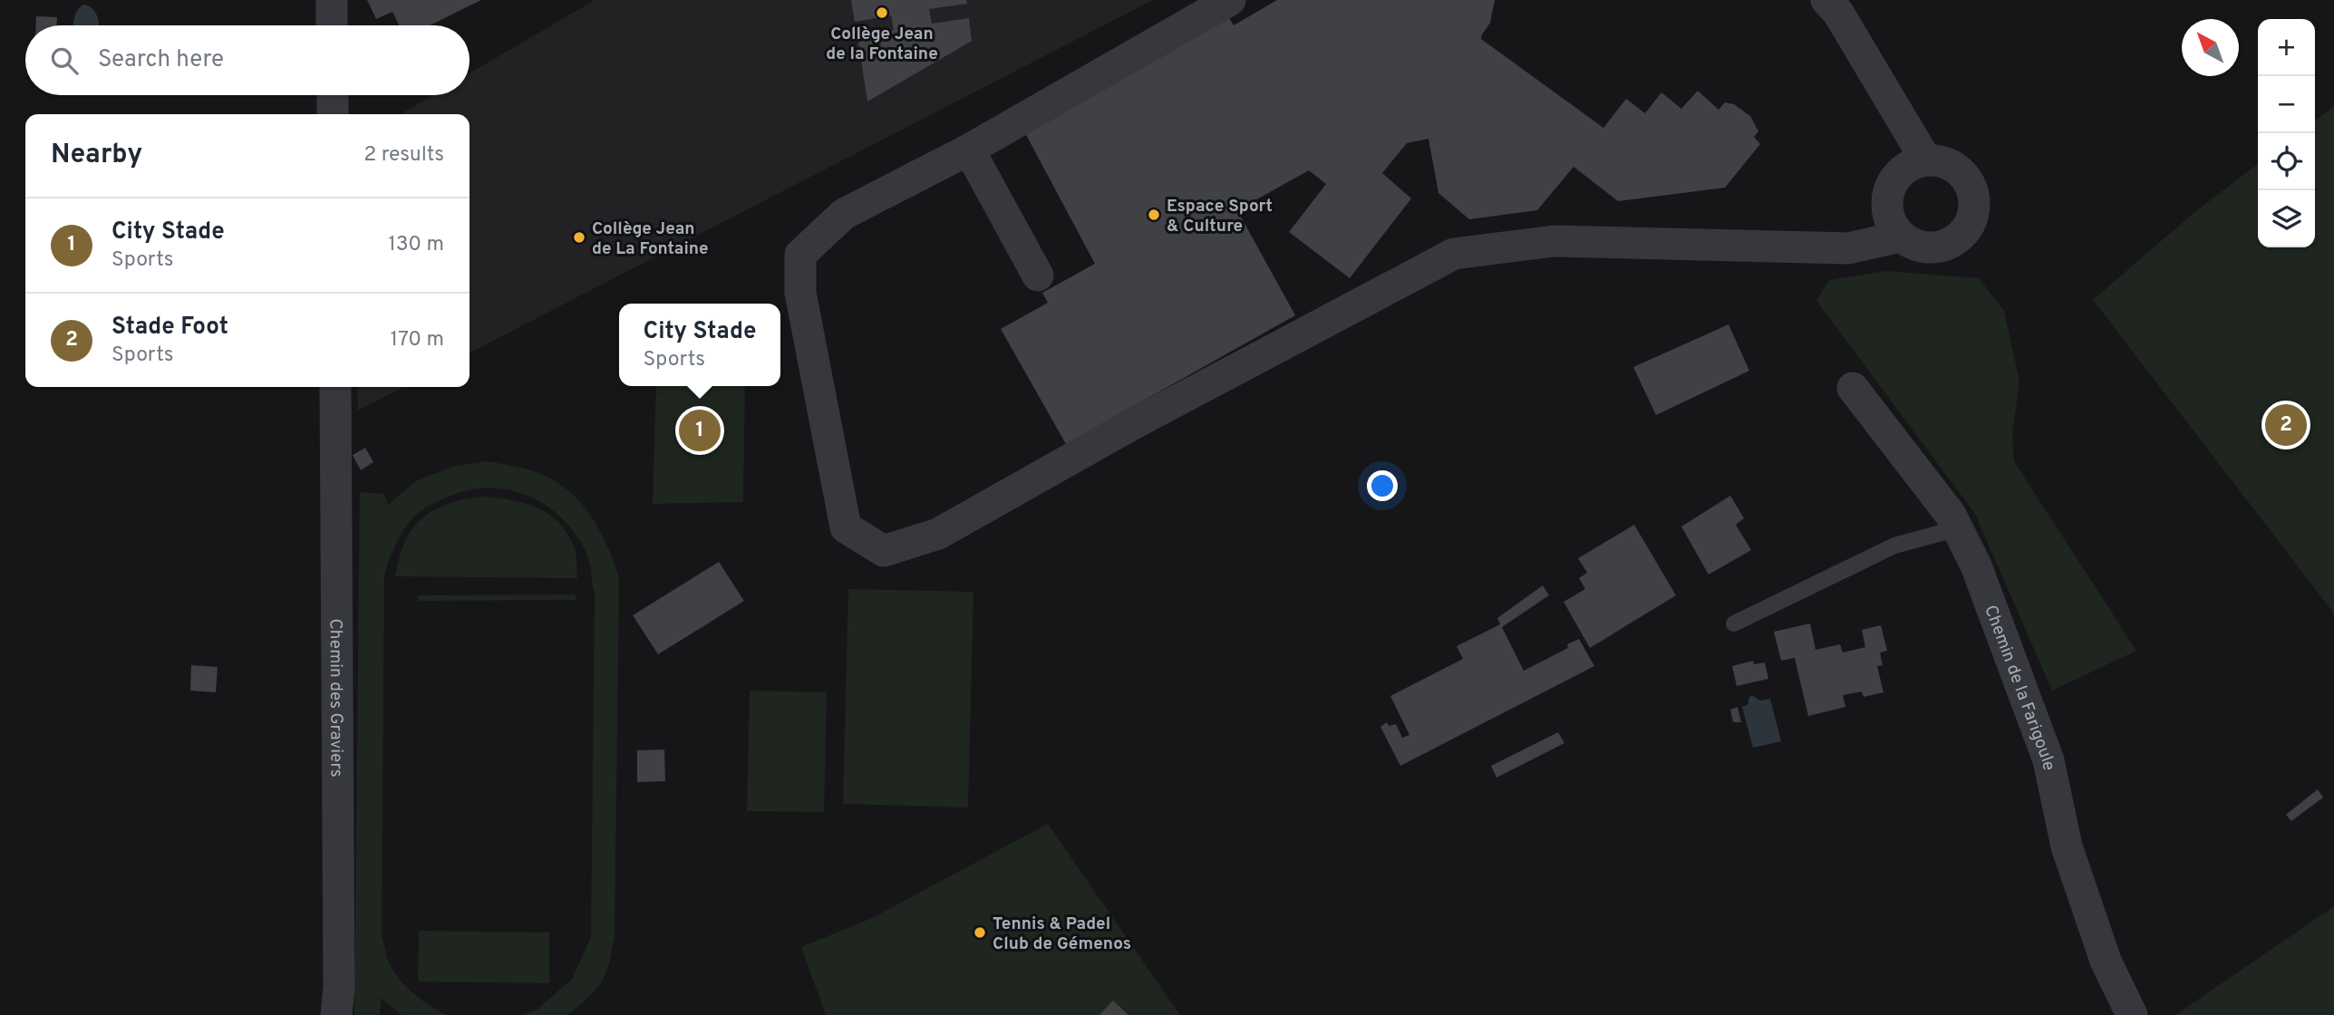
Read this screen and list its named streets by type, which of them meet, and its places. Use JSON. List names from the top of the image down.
{
  "streets": {
    "street": ["Chemin de la Farigoule", "Chemin des Graviers"]
  },
  "places": [
    "Collège Jean de la Fontaine",
    "Espace Sport & Culture",
    "Collège Jean de La Fontaine",
    "Tennis & Padel Club de Gémenos"
  ],
  "north": "top left",
  "page": {
    "map_buttons": ["+", "−"],
    "search": "Search here",
    "heading": ["Nearby", "2 results"],
    "list": [
      {
        "mark": "1",
        "name": "City Stade",
        "note": "Sports",
        "value": "130 m"
      },
      {
        "mark": "2",
        "name": "Stade Foot",
        "note": "Sports",
        "value": "170 m"
      }
    ],
    "popup": ["City Stade", "Sports"],
    "pins": ["2", "1"]
  }
}
